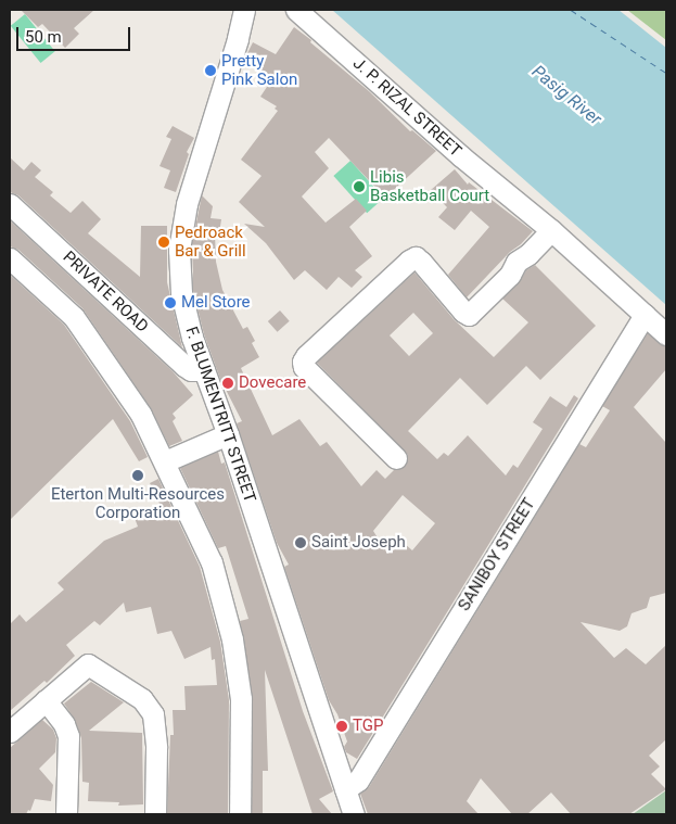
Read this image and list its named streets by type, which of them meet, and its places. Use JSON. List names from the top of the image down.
{
  "streets": {
    "street": [
      "J. P. RIZAL STREET",
      "PRIVATE ROAD",
      "F. BLUMENTRITT STREET",
      "SANIBOY STREET"
    ]
  },
  "crossings": [
    ["J. P. RIZAL STREET", "SANIBOY STREET"],
    ["PRIVATE ROAD", "F. BLUMENTRITT STREET"],
    ["F. BLUMENTRITT STREET", "SANIBOY STREET"]
  ],
  "water": ["Pasig River"],
  "places": [
    "Pretty Pink Salon",
    "Libis Basketball Court",
    "Pedroack Bar & Grill",
    "Mel Store",
    "Dovecare",
    "Eterton Multi-Resources Corporation",
    "Saint Joseph",
    "TGP"
  ],
  "scale_bar": "50 m"
}
